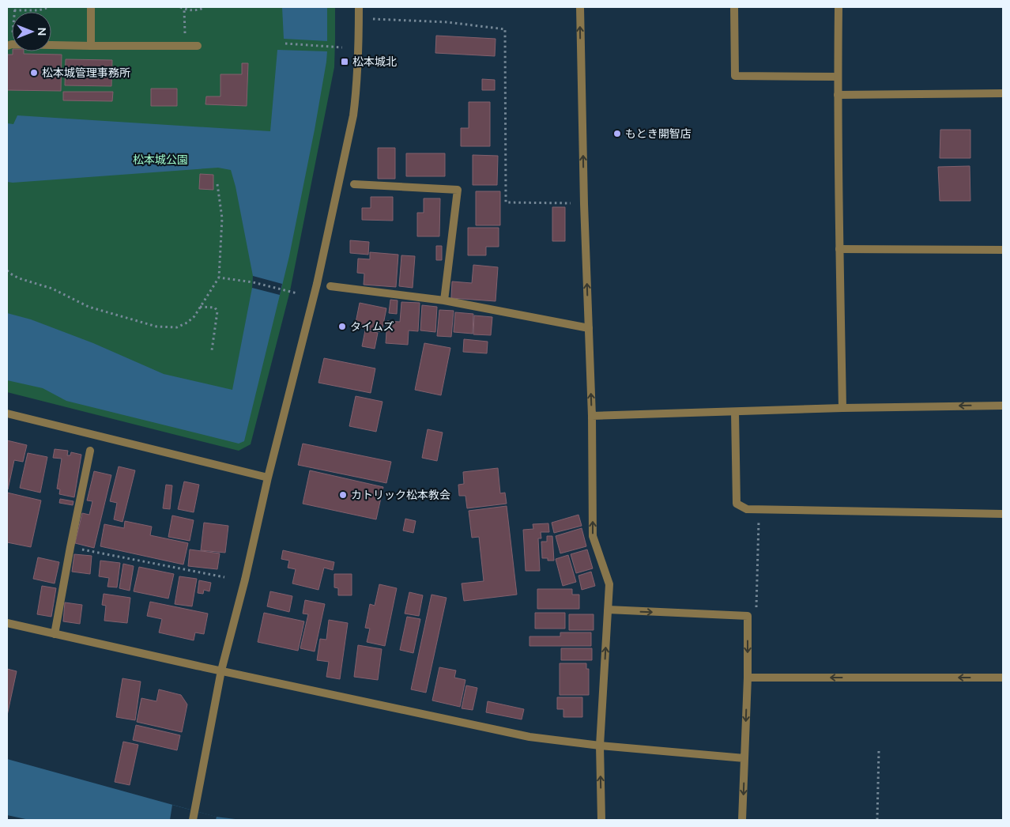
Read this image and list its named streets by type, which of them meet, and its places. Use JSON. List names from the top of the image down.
{
  "parks": ["松本城公園"],
  "places": {
    "transit": ["松本城北"],
    "other": [
      "松本城管理事務所",
      "もとき開智店",
      "タイムズ",
      "カトリック松本教会"
    ]
  },
  "north": "right"
}
